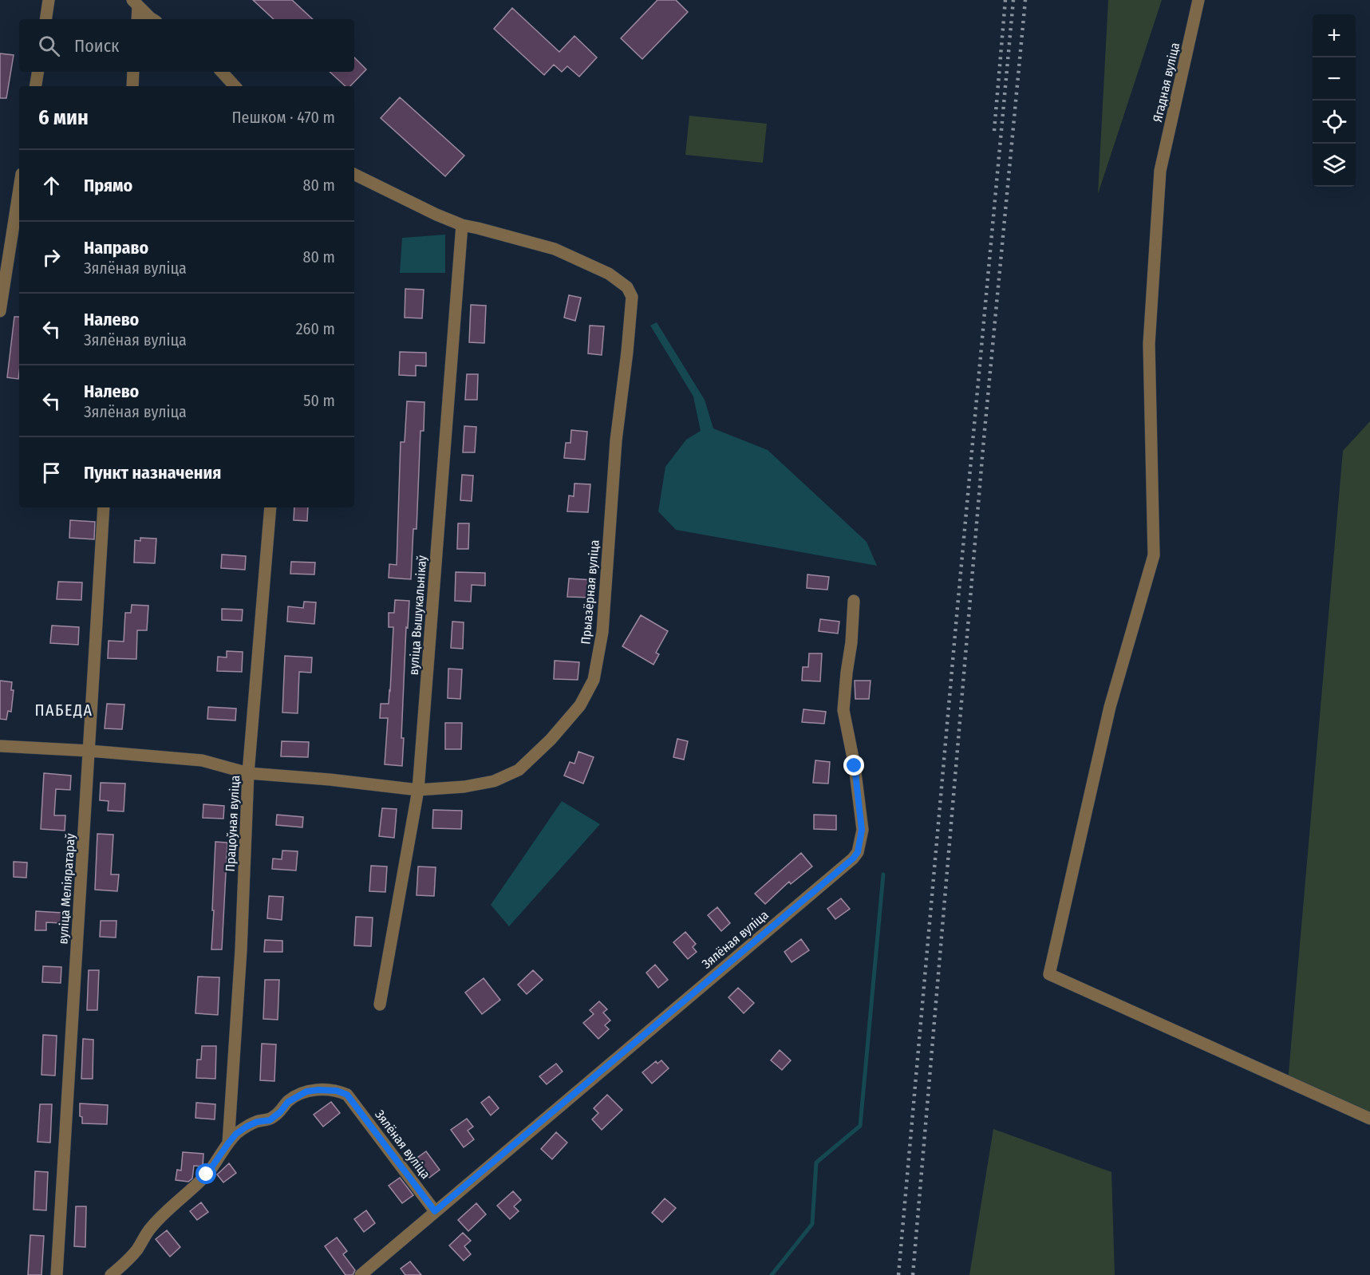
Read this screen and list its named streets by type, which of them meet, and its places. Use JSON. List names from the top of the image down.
{
  "streets": {
    "street": [
      "Ягадная вуліца",
      "Прыазёрная вуліца",
      "вуліца Вышукальнікаў",
      "Працоўная вуліца",
      "вуліца Меліяратараў",
      "Зялёная вуліца"
    ]
  },
  "crossings": [
    ["Прыазёрная вуліца", "вуліца Вышукальнікаў"],
    ["Прыазёрная вуліца", "Працоўная вуліца"],
    ["Прыазёрная вуліца", "вуліца Меліяратараў"],
    ["Працоўная вуліца", "Зялёная вуліца"]
  ],
  "districts": ["ПАБЕДА"],
  "page": {
    "map_buttons": ["+", "−"],
    "search": "Поиск",
    "heading": ["6 мин", "Пешком · 470 m"],
    "list": [
      ["Прямо", "80 m"],
      ["Направо", "Зялёная вуліца", "80 m"],
      ["Налево", "Зялёная вуліца", "260 m"],
      ["Налево", "Зялёная вуліца", "50 m"],
      "Пункт назначения"
    ]
  }
}
